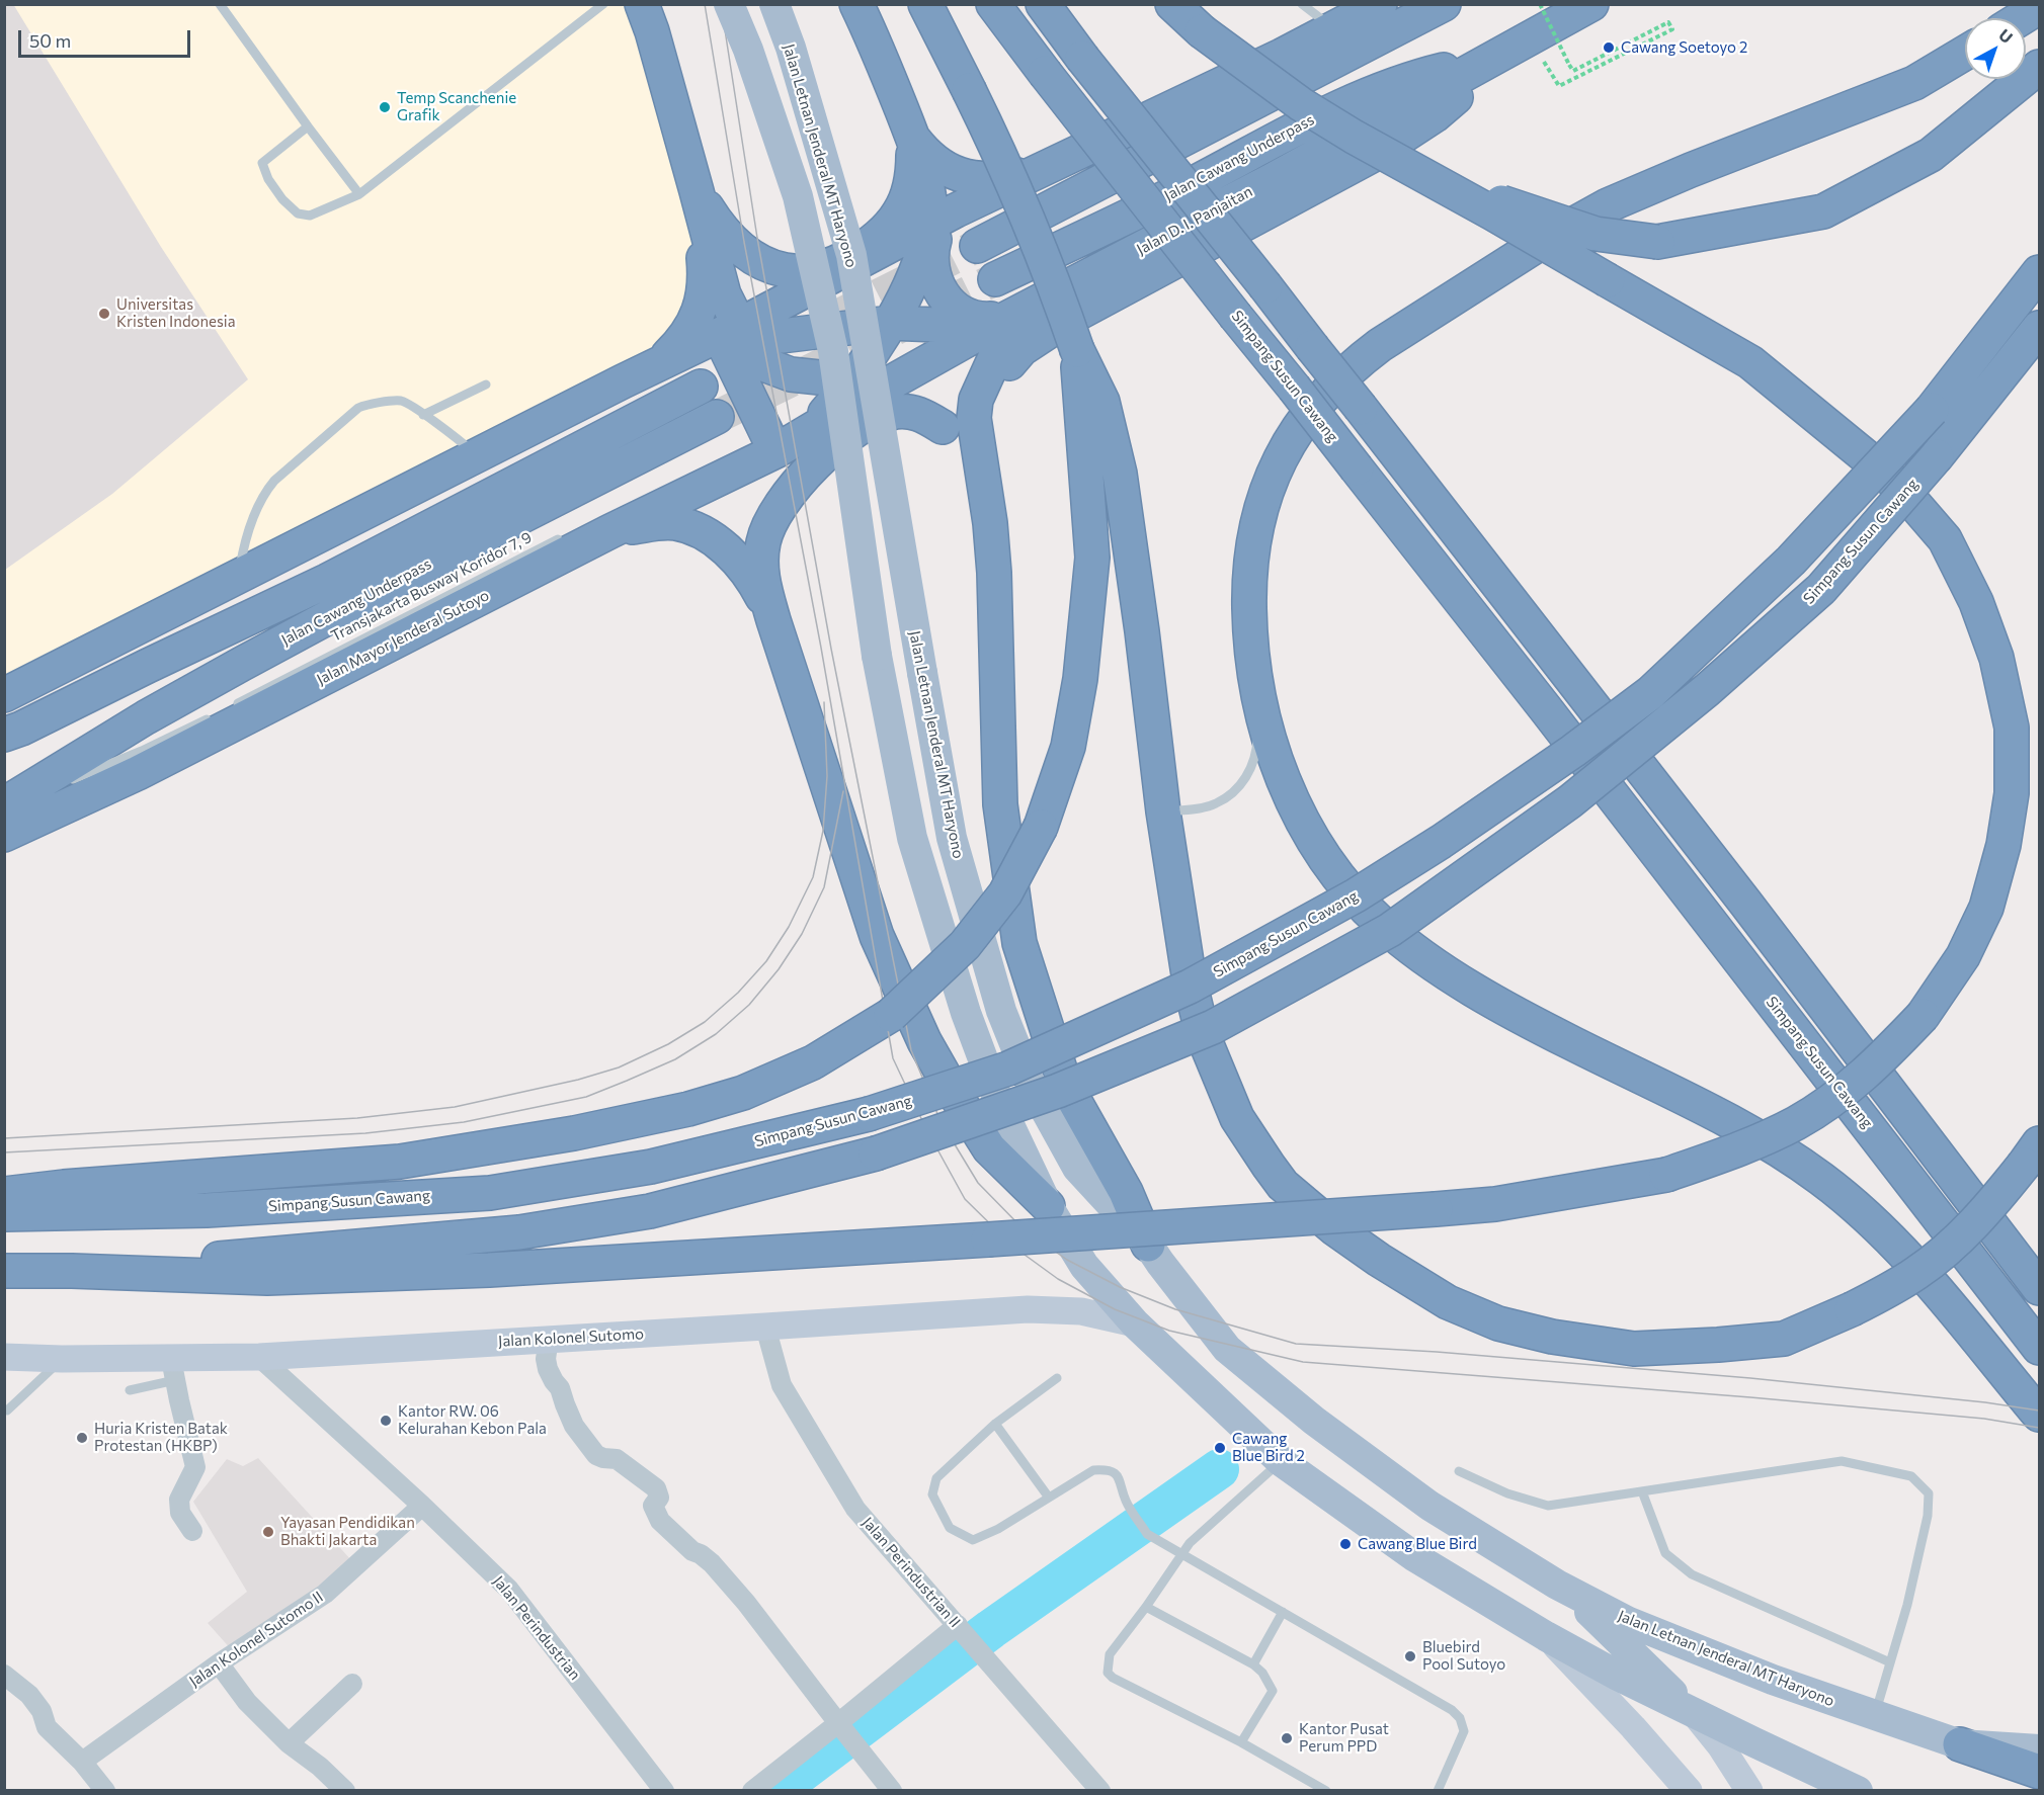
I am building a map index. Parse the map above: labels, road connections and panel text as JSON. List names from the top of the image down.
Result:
{
  "streets": {
    "highway": [
      "Jalan Cawang Underpass",
      "Jalan D. I. Panjaitan",
      "Simpang Susun Cawang",
      "Jalan Mayor Jenderal Sutoyo"
    ],
    "main road": ["Jalan Letnan Jenderal MT Haryono"],
    "street": [
      "Jalan Kolonel Sutomo",
      "Jalan Perindustrian II",
      "Jalan Perindustrian",
      "Jalan Kolonel Sutomo II"
    ],
    "lane": ["Transjakarta Busway Koridor 7, 9"]
  },
  "crossings": [
    ["Jalan Cawang Underpass", "Jalan D. I. Panjaitan"],
    ["Jalan D. I. Panjaitan", "Jalan Mayor Jenderal Sutoyo"],
    ["Jalan Kolonel Sutomo", "Jalan Perindustrian II"],
    ["Jalan Kolonel Sutomo", "Jalan Perindustrian"],
    ["Jalan Perindustrian", "Jalan Kolonel Sutomo II"]
  ],
  "places": [
    "Cawang Soetoyo 2",
    "Temp Scanchenie Grafik",
    "Universitas Kristen Indonesia",
    "Kantor RW. 06 Kelurahan Kebon Pala",
    "Huria Kristen Batak Protestan (HKBP)",
    "Cawang Blue Bird 2",
    "Yayasan Pendidikan Bhakti Jakarta",
    "Cawang Blue Bird",
    "Bluebird Pool Sutoyo",
    "Kantor Pusat Perum PPD"
  ],
  "scale_bar": "50 m",
  "north": "top right"
}
